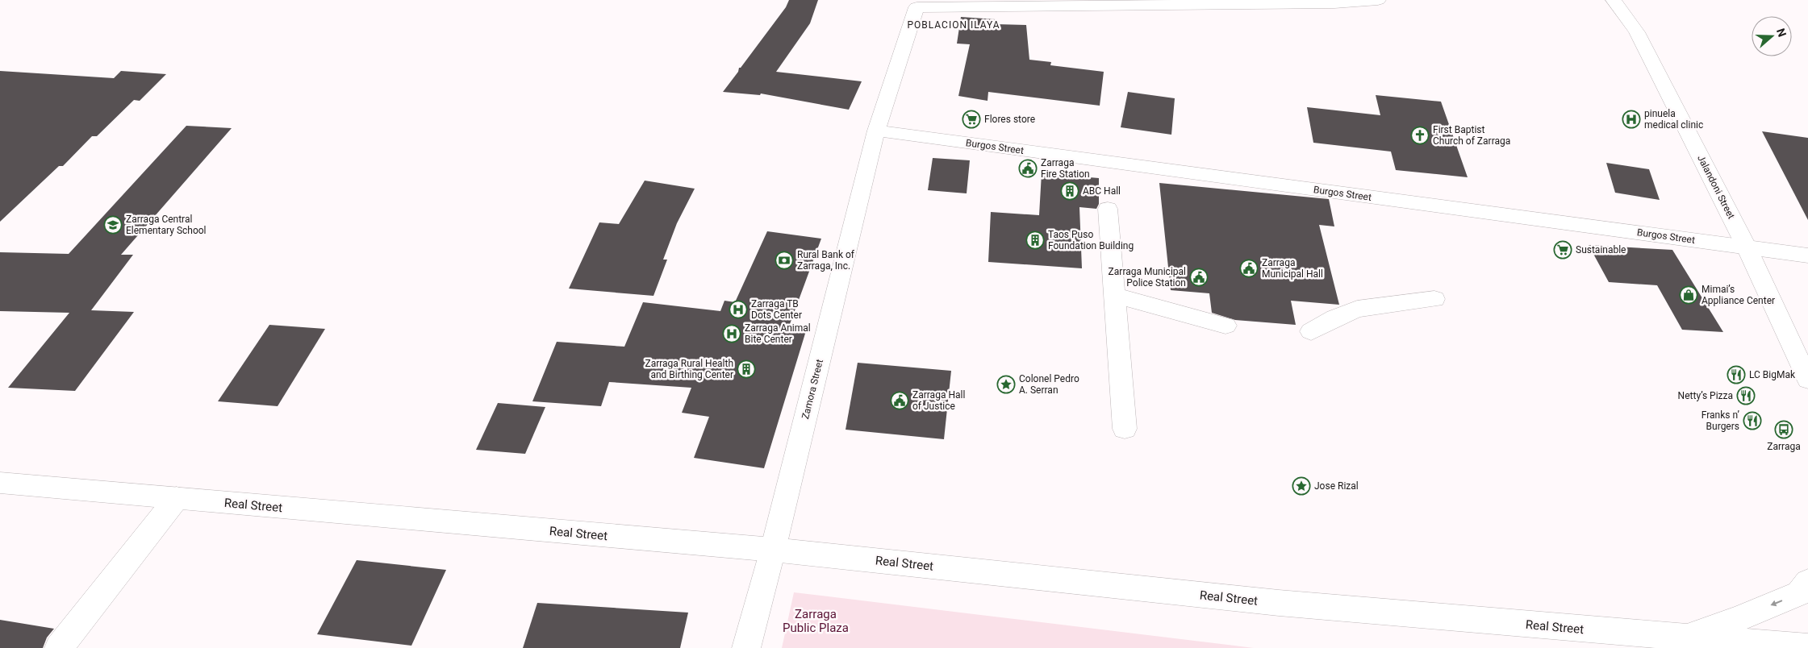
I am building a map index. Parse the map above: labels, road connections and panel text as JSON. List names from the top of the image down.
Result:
{
  "streets": {
    "street": [
      "Burgos Street",
      "Jalandoni Street",
      "Zamora Street",
      "Real Street"
    ]
  },
  "crossings": [
    ["Burgos Street", "Jalandoni Street"],
    ["Burgos Street", "Zamora Street"],
    ["Zamora Street", "Real Street"]
  ],
  "districts": ["POBLACION ILAYA"],
  "parks": ["Zarraga Public Plaza"],
  "places": {
    "supermarket": ["Flores store", "Sustainable"],
    "hospital": ["pinuela medical clinic", "Zarraga TB Dots Center", "Zarraga Animal Bite Center"],
    "church": ["First Baptist Church of Zarraga"],
    "public building": [
      "Zarraga Fire Station",
      "Zarraga Municipal Hall",
      "Zarraga Municipal Police Station",
      "Zarraga Hall of Justice"
    ],
    "building": ["ABC Hall", "Taos Puso Foundation Building", "Zarraga Rural Health and Birthing Center"],
    "school or university": ["Zarraga Central Elementary School"],
    "bank": ["Rural Bank of Zarraga, Inc."],
    "shop": ["Mimai’s Appliance Center"],
    "restaurant": ["LC BigMak", "Netty’s Pizza", "Franks n’ Burgers"],
    "place": ["Colonel Pedro A. Serran", "Jose Rizal"],
    "bus stop": ["Zarraga"]
  },
  "north": "right"
}
